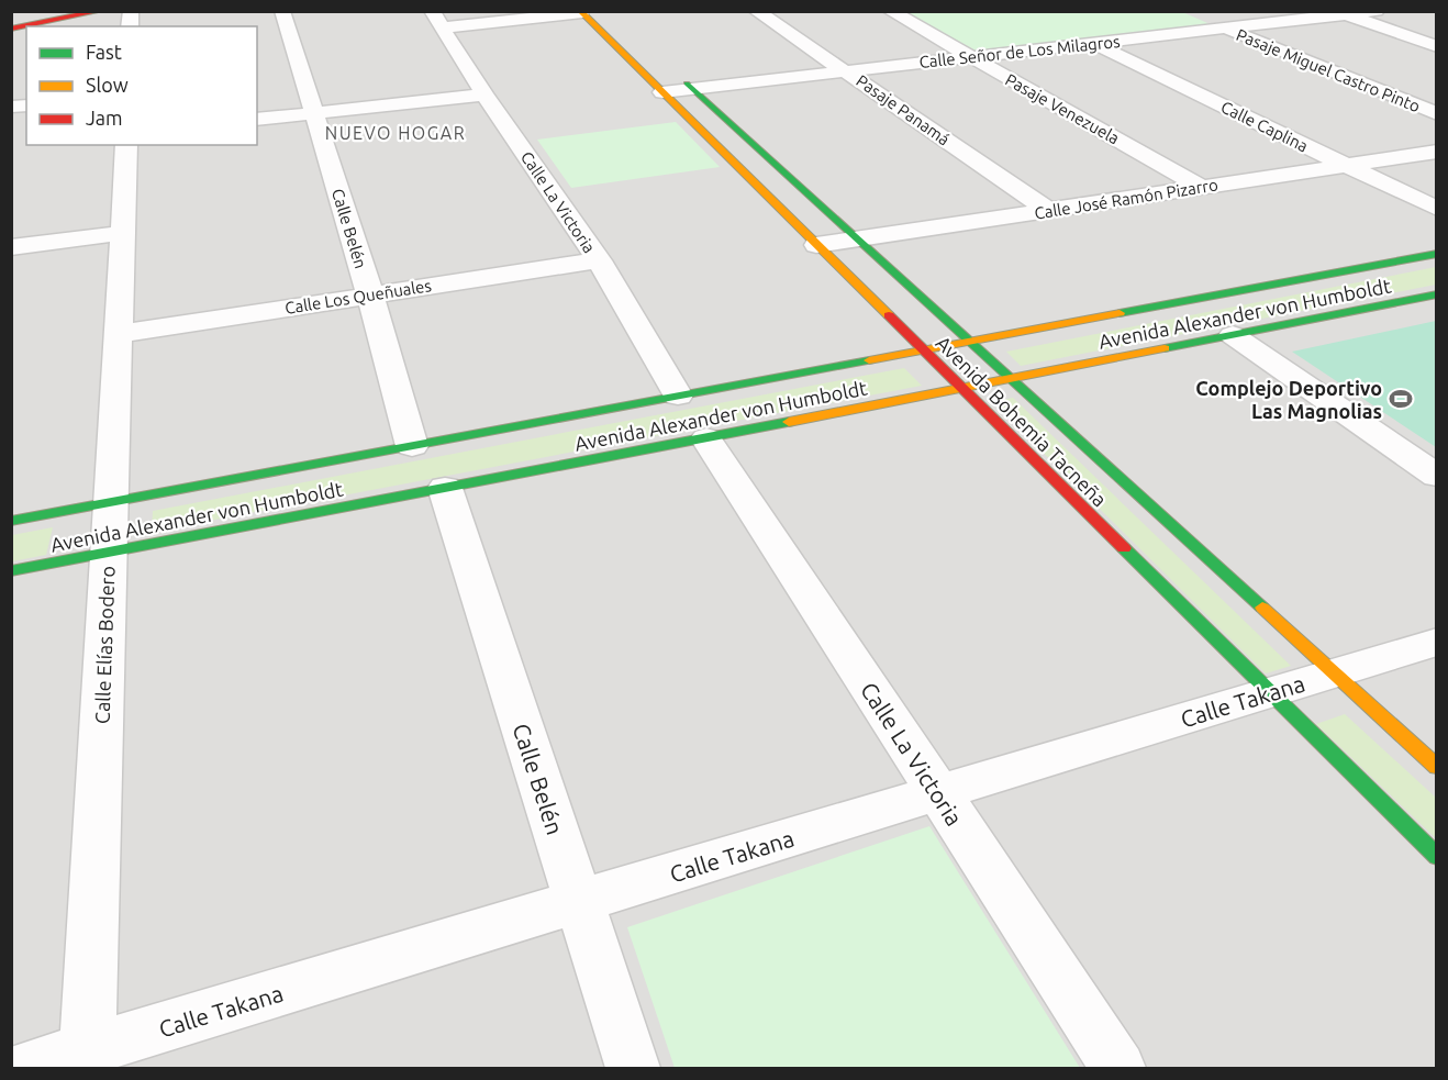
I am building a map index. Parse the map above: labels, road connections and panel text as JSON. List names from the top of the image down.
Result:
{
  "streets": {
    "street": [
      "Calle Señor de Los Milagros",
      "Pasaje Miguel Castro Pinto",
      "Pasaje Venezuela",
      "Pasaje Panamá",
      "Calle Caplina",
      "Calle José Ramón Pizarro",
      "Calle La Victoria",
      "Calle Belén",
      "Calle Los Queñuales",
      "Avenida Alexander von Humboldt",
      "Avenida Bohemia Tacneña",
      "Calle Elías Bodero",
      "Calle Takana"
    ]
  },
  "crossings": [
    ["Calle Señor de Los Milagros", "Pasaje Miguel Castro Pinto"],
    ["Calle Señor de Los Milagros", "Pasaje Venezuela"],
    ["Calle Señor de Los Milagros", "Pasaje Panamá"],
    ["Calle Señor de Los Milagros", "Calle Caplina"],
    ["Calle Señor de Los Milagros", "Avenida Bohemia Tacneña"],
    ["Pasaje Venezuela", "Calle José Ramón Pizarro"],
    ["Pasaje Panamá", "Calle José Ramón Pizarro"],
    ["Calle Caplina", "Calle José Ramón Pizarro"],
    ["Calle José Ramón Pizarro", "Avenida Bohemia Tacneña"],
    ["Calle La Victoria", "Calle Los Queñuales"],
    ["Calle La Victoria", "Avenida Alexander von Humboldt"],
    ["Calle La Victoria", "Calle Takana"],
    ["Calle Belén", "Calle Los Queñuales"],
    ["Calle Belén", "Avenida Alexander von Humboldt"],
    ["Calle Belén", "Calle Takana"],
    ["Calle Los Queñuales", "Calle Elías Bodero"],
    ["Avenida Alexander von Humboldt", "Avenida Bohemia Tacneña"],
    ["Avenida Alexander von Humboldt", "Calle Elías Bodero"],
    ["Avenida Bohemia Tacneña", "Calle Takana"],
    ["Calle Elías Bodero", "Calle Takana"]
  ],
  "districts": ["NUEVO HOGAR"],
  "places": {
    "sports": ["Complejo Deportivo Las Magnolias"]
  },
  "legend": ["Fast", "Slow", "Jam"]
}
